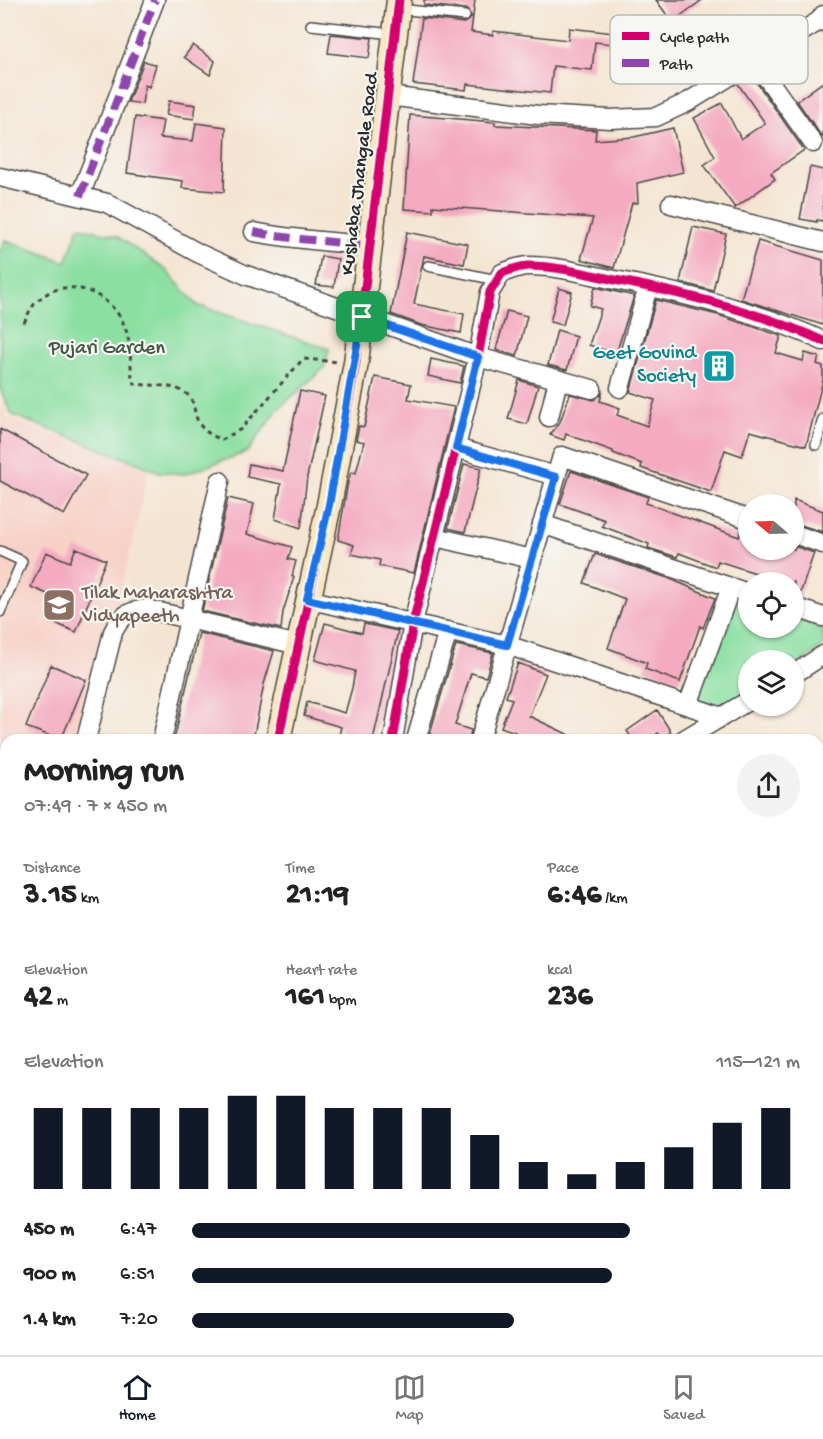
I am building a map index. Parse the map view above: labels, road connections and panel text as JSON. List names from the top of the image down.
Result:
{
  "streets": {
    "street": ["Kushaba Jhangale Road"]
  },
  "parks": ["Pujari Garden"],
  "places": {
    "building": ["Geet Govind Society"],
    "school or university": ["Tilak Maharashtra Vidyapeeth"]
  },
  "legend": ["Cycle path", "Path"],
  "north": "left",
  "page": {
    "heading": ["Morning run", "07:49 · 7 × 450 m"],
    "stats": [
      ["Distance", "3.15 km"],
      ["Time", "21:19"],
      ["Pace", "6:46 /km"],
      ["Elevation", "42 m"],
      ["Heart rate", "161 bpm"],
      ["kcal", "236"]
    ],
    "chart": ["Elevation", "115–121 m"],
    "list": [
      {
        "name": "450 m",
        "note": "6:47"
      },
      {
        "name": "900 m",
        "note": "6:51"
      },
      {
        "name": "1.4 km",
        "note": "7:20"
      }
    ],
    "tabs": ["Home", "Map", "Saved"]
  }
}
